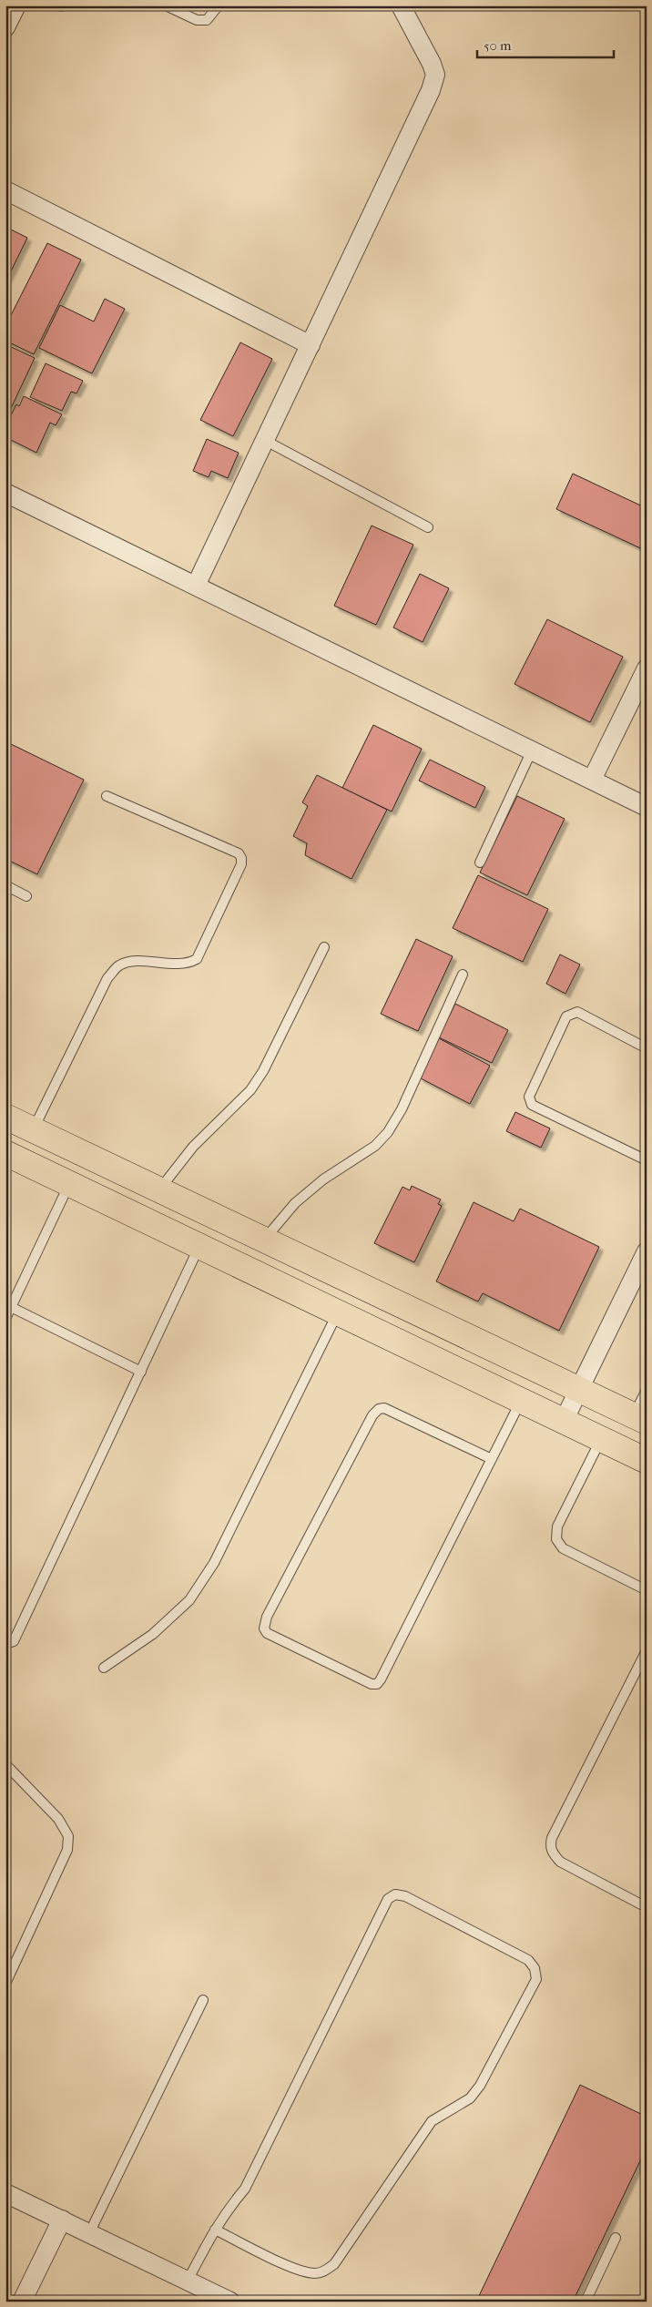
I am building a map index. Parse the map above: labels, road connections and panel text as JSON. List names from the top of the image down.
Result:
{
  "scale_bar": "50 m"
}
